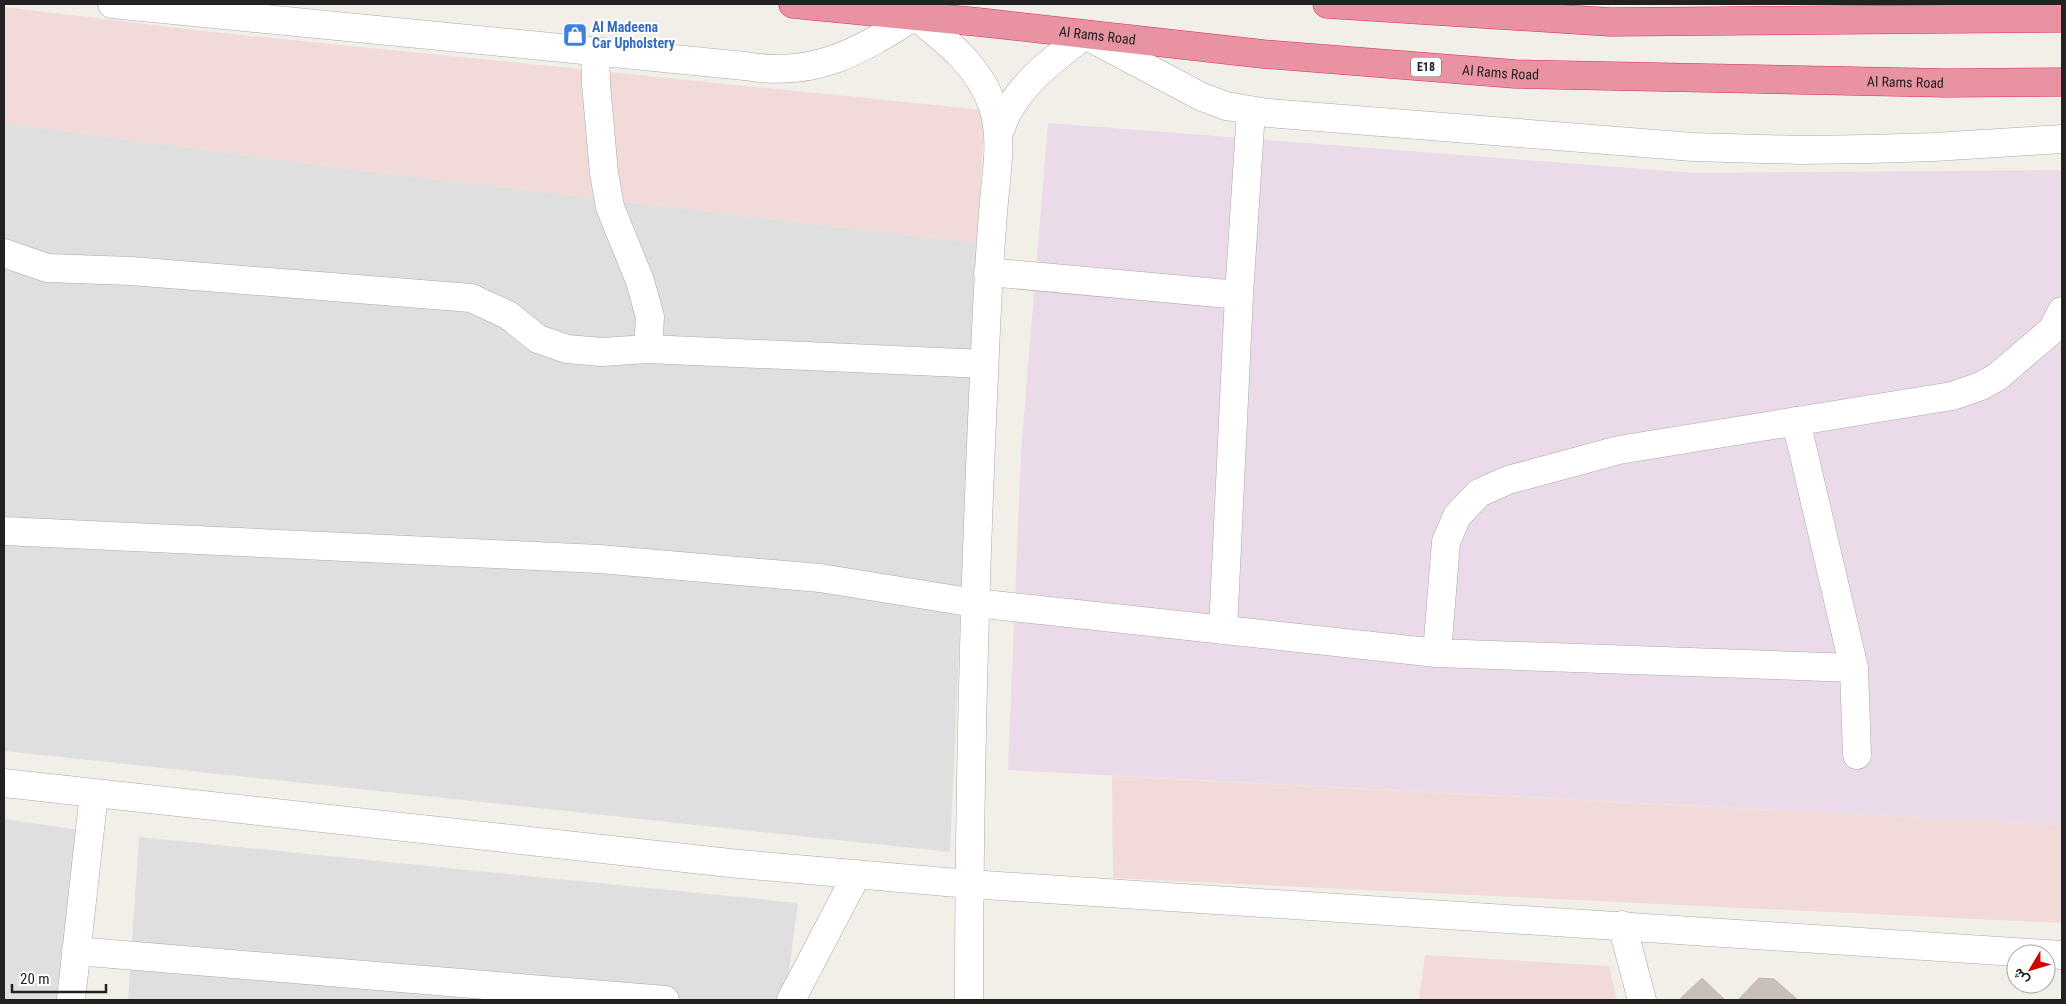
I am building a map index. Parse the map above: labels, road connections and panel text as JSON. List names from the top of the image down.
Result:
{
  "streets": {
    "highway": ["Al Rams Road", "E18"]
  },
  "places": {
    "shop": ["Al Madeena Car Upholstery"]
  },
  "scale_bar": "20 m",
  "north": "bottom left"
}
